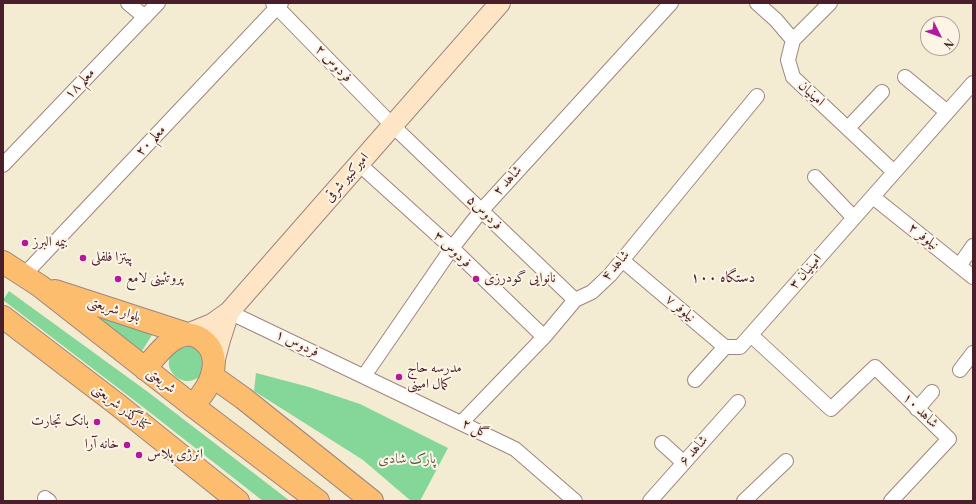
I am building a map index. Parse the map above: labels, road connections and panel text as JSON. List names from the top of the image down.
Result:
{
  "streets": {
    "main road": [
      "امیرکبیر شرقی",
      "بلوار شریعتی",
      "شریعتی",
      "کنارگذر شریعتی"
    ],
    "street": [
      "فردوس ۲",
      "معلم ۱۸",
      "امینیان",
      "معلم ۲۰",
      "شاهد ۲",
      "فردوس۵",
      "نیلوفر ۲",
      "فردوس ۳",
      "شاهد ۴",
      "امینیان ۳",
      "نیلوفر ۷",
      "فردوس ۱",
      "شاهد ۱۰",
      "گل ۲",
      "شاهد ۶"
    ]
  },
  "crossings": [
    ["فردوس ۲", "معلم ۲۰"],
    ["فردوس ۲", "امیرکبیر شرقی"],
    ["فردوس ۲", "فردوس۵"],
    ["امینیان", "امینیان ۳"],
    ["معلم ۲۰", "بلوار شریعتی"],
    ["معلم ۲۰", "شریعتی"],
    ["امیرکبیر شرقی", "فردوس۵"],
    ["امیرکبیر شرقی", "فردوس ۳"],
    ["امیرکبیر شرقی", "بلوار شریعتی"],
    ["امیرکبیر شرقی", "فردوس ۱"],
    ["شاهد ۲", "فردوس۵"],
    ["شاهد ۲", "فردوس ۳"],
    ["شاهد ۲", "فردوس ۱"],
    ["شاهد ۲", "گل ۲"],
    ["فردوس۵", "شاهد ۴"],
    ["نیلوفر ۲", "امینیان ۳"],
    ["فردوس ۳", "شاهد ۴"],
    ["شاهد ۴", "نیلوفر ۷"],
    ["شاهد ۴", "گل ۲"],
    ["امینیان ۳", "نیلوفر ۷"],
    ["امینیان ۳", "شاهد ۱۰"],
    ["بلوار شریعتی", "شریعتی"],
    ["فردوس ۱", "گل ۲"]
  ],
  "districts": ["۱۰۰ دستگاه"],
  "parks": ["پارک شادی"],
  "places": [
    "بیمه البرز",
    "پیتزا فلفلی",
    "پروتئینی لامع",
    "نانوایی گودرزی",
    "مدرسه حاج کمال امینی",
    "بانک تجارت",
    "خانه آرا",
    "انرژی پلاس"
  ],
  "north": "bottom right"
}
